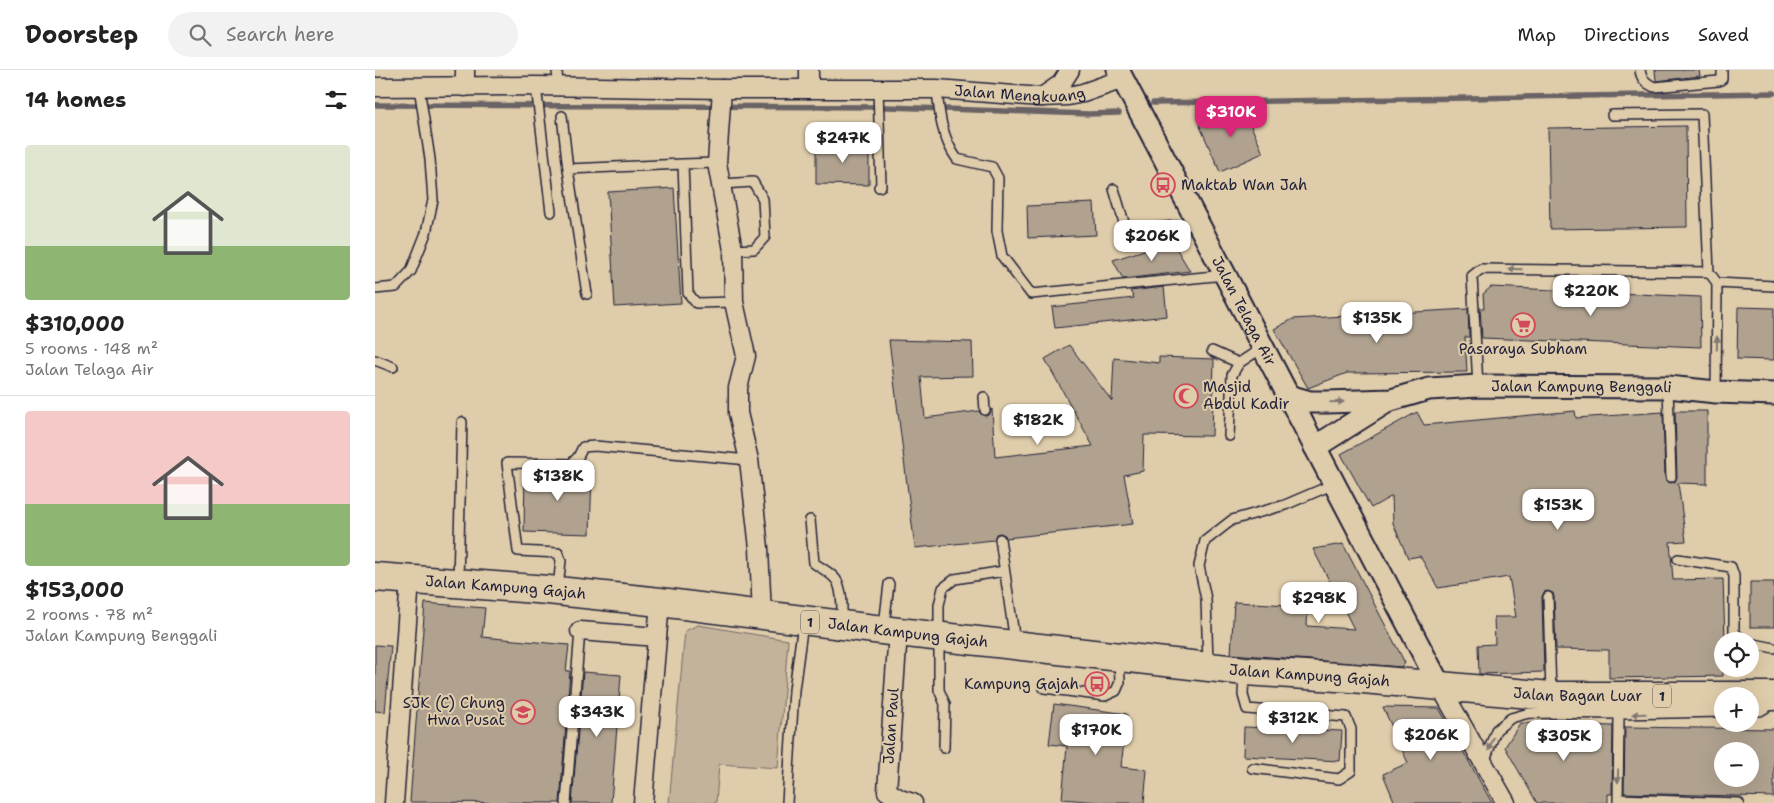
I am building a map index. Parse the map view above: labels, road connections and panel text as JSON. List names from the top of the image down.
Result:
{
  "streets": {
    "main road": ["Jalan Kampung Gajah", "1", "Jalan Bagan Luar"],
    "street": [
      "Jalan Mengkuang",
      "Jalan Telaga Air",
      "Jalan Kampung Benggali",
      "Jalan Paul"
    ]
  },
  "crossings": [
    ["Jalan Mengkuang", "Jalan Telaga Air"],
    ["Jalan Telaga Air", "Jalan Kampung Gajah"],
    ["Jalan Telaga Air", "Jalan Bagan Luar"],
    ["Jalan Kampung Gajah", "Jalan Bagan Luar"],
    ["Jalan Kampung Gajah", "Jalan Paul"]
  ],
  "places": {
    "bus stop": ["Maktab Wan Jah", "Kampung Gajah"],
    "supermarket": ["Pasaraya Subham"],
    "mosque": ["Masjid Abdul Kadir"],
    "school or university": ["SJK (C) Chung Hwa Pusat"]
  },
  "page": {
    "header": "Doorstep",
    "search": "Search here",
    "nav": ["Map", "Directions", "Saved"],
    "heading": "14 homes",
    "price": [
      "$310K",
      "$247K",
      "$206K",
      "$220K",
      "$135K",
      "$182K",
      "$138K",
      "$153K",
      "$298K",
      "$343K",
      "$312K",
      "$170K",
      "$206K",
      "$305K"
    ],
    "list": [
      {
        "name": "$310,000",
        "note": "5 rooms · 148 m² · Jalan Telaga Air"
      },
      {
        "name": "$153,000",
        "note": "2 rooms · 78 m² · Jalan Kampung Benggali"
      }
    ],
    "map_buttons": ["+", "−"]
  }
}
